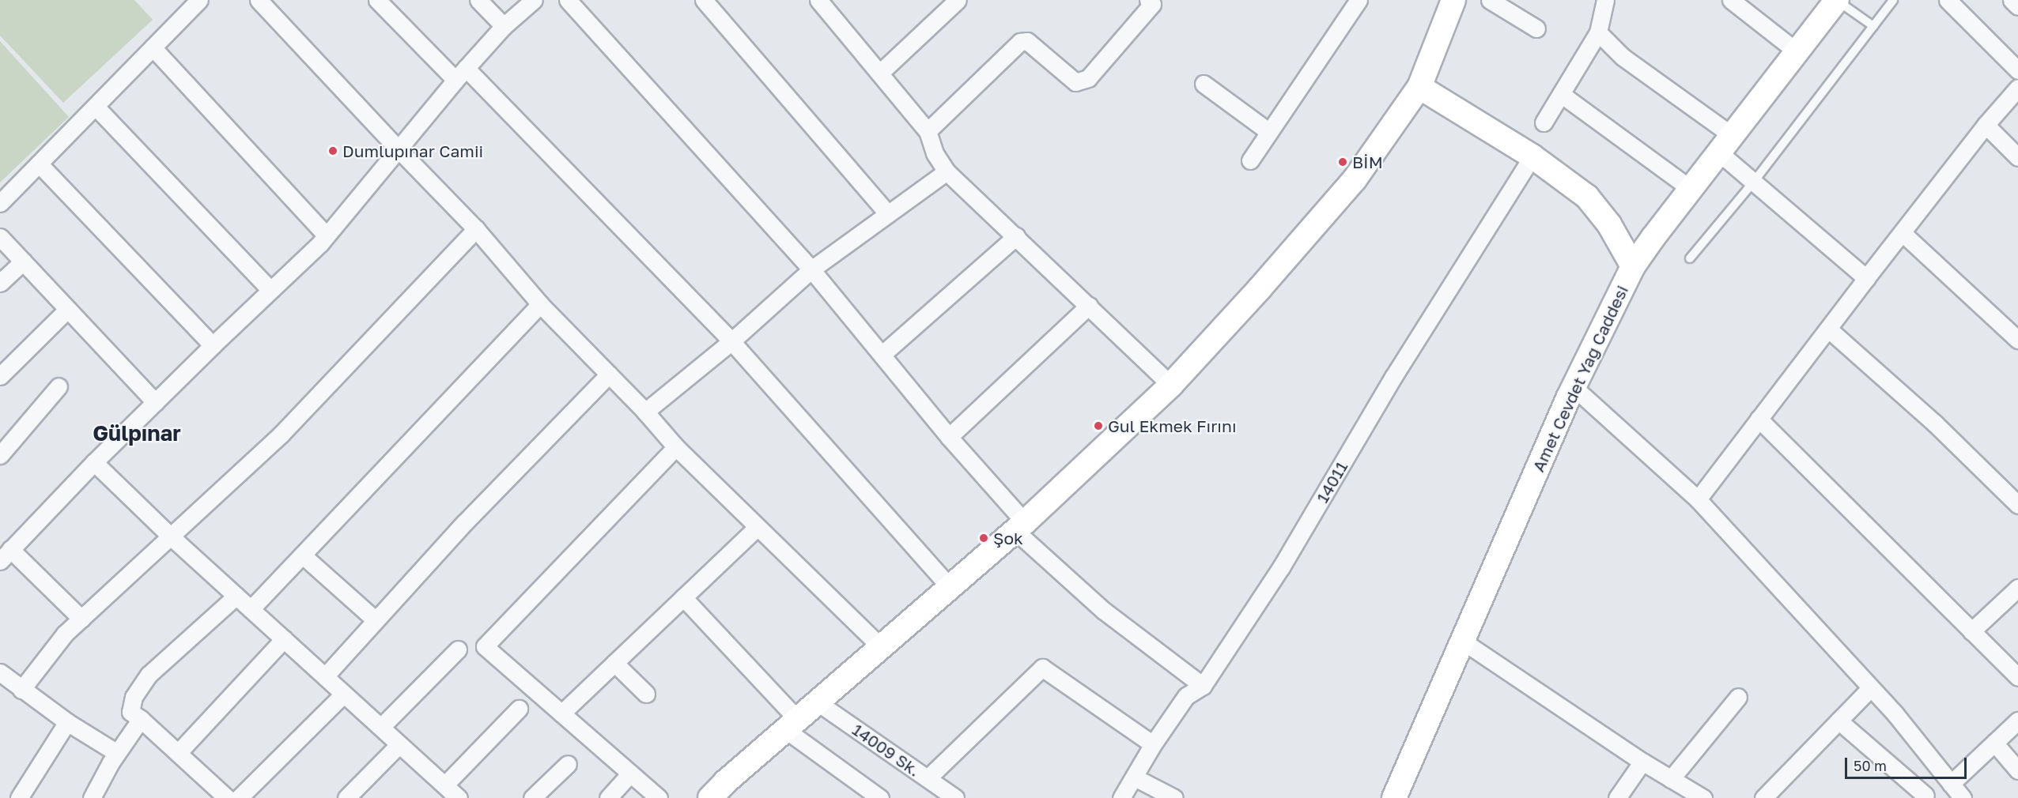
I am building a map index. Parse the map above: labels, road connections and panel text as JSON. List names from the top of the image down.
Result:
{
  "streets": {
    "main road": ["Amet Cevdet Yağ Caddesi"],
    "street": ["14011", "14009 Sk."]
  },
  "districts": ["Gülpınar"],
  "places": [
    "Dumlupınar Camii",
    "BİM",
    "Gul Ekmek Fırını",
    "Şok"
  ],
  "scale_bar": "50 m"
}
